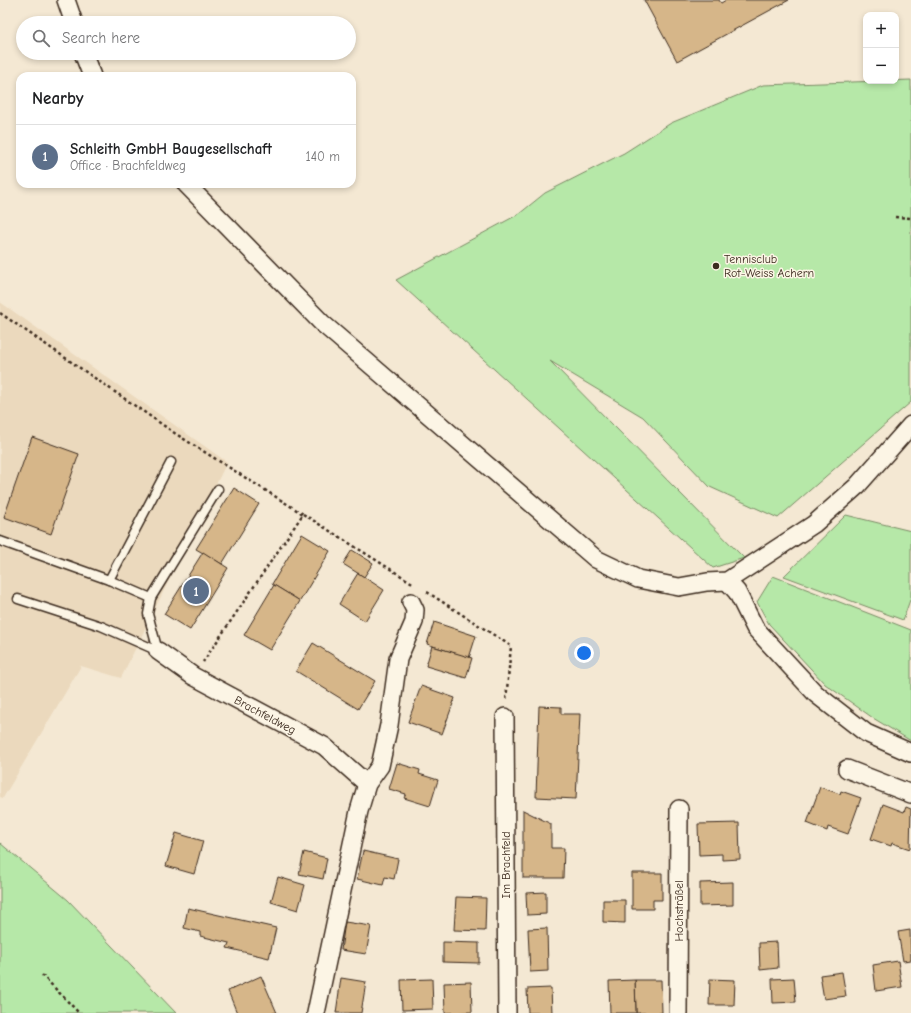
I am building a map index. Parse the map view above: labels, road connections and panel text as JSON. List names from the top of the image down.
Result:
{
  "streets": {
    "street": ["Brachfeldweg", "Im Brachfeld", "Hochsträßel"]
  },
  "places": ["Tennisclub Rot-Weiss Achern"],
  "page": {
    "map_buttons": ["+", "−"],
    "search": "Search here",
    "heading": "Nearby",
    "list": [
      {
        "mark": "1",
        "name": "Schleith GmbH Baugesellschaft",
        "note": "Office · Brachfeldweg",
        "value": "140 m"
      }
    ],
    "pins": "1"
  }
}
